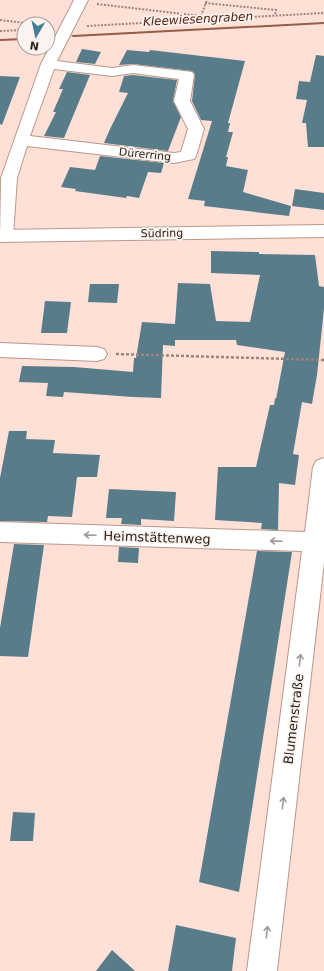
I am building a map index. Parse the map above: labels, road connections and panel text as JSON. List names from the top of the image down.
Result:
{
  "streets": {
    "street": [
      "Dürerring",
      "Südring",
      "Heimstättenweg",
      "Blumenstraße"
    ]
  },
  "crossings": [
    ["Heimstättenweg", "Blumenstraße"]
  ],
  "one_way": ["Heimstättenweg", "Blumenstraße"],
  "water": ["Kleewiesengraben"],
  "north": "bottom"
}
